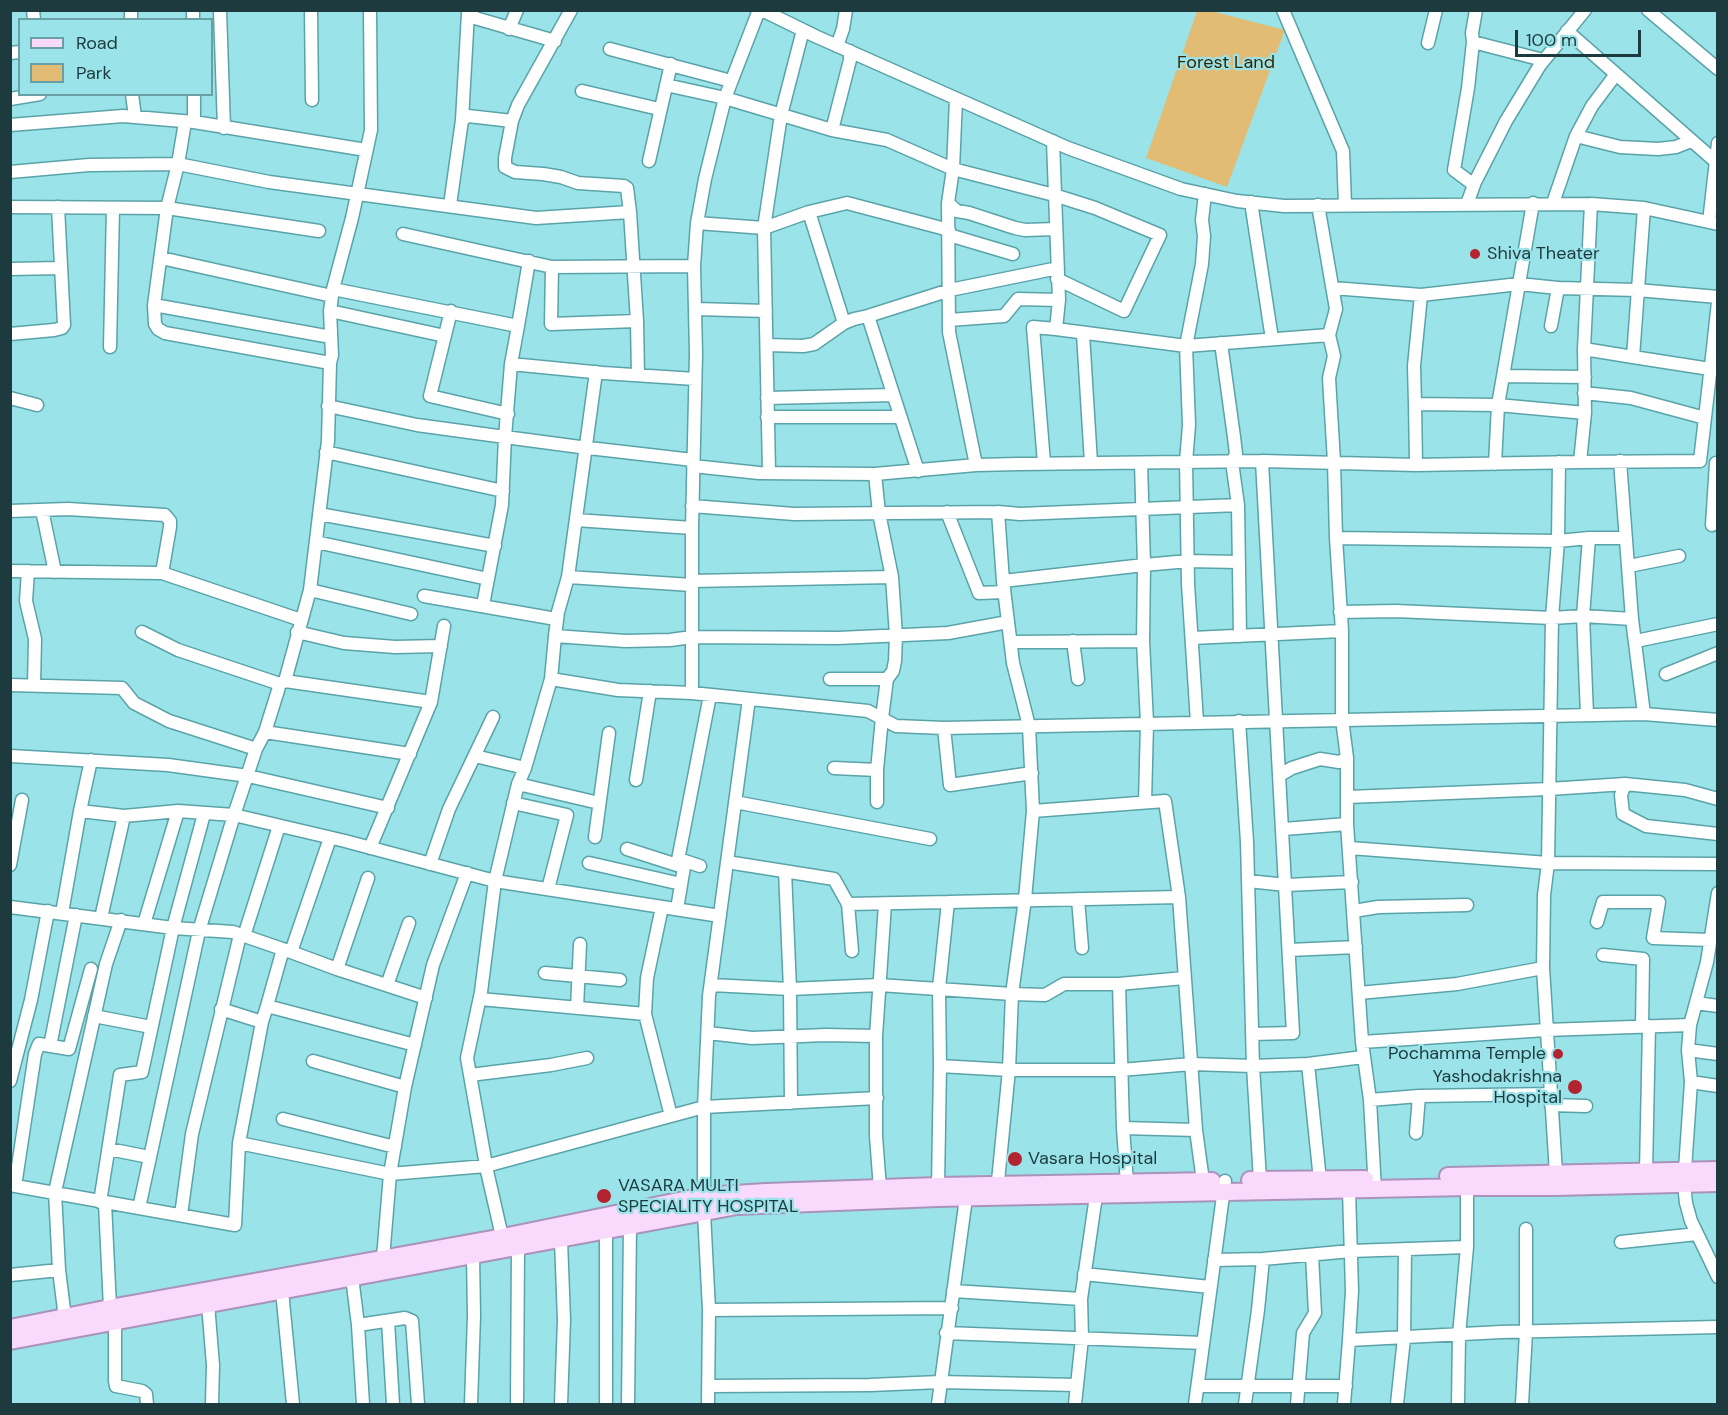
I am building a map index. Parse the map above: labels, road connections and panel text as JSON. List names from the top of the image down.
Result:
{
  "parks": ["Forest Land"],
  "places": [
    "Shiva Theater",
    "Pochamma Temple",
    "Yashodakrishna Hospital",
    "Vasara Hospital",
    "VASARA MULTI SPECIALITY HOSPITAL"
  ],
  "legend": ["Road", "Park"],
  "scale_bar": "100 m"
}
